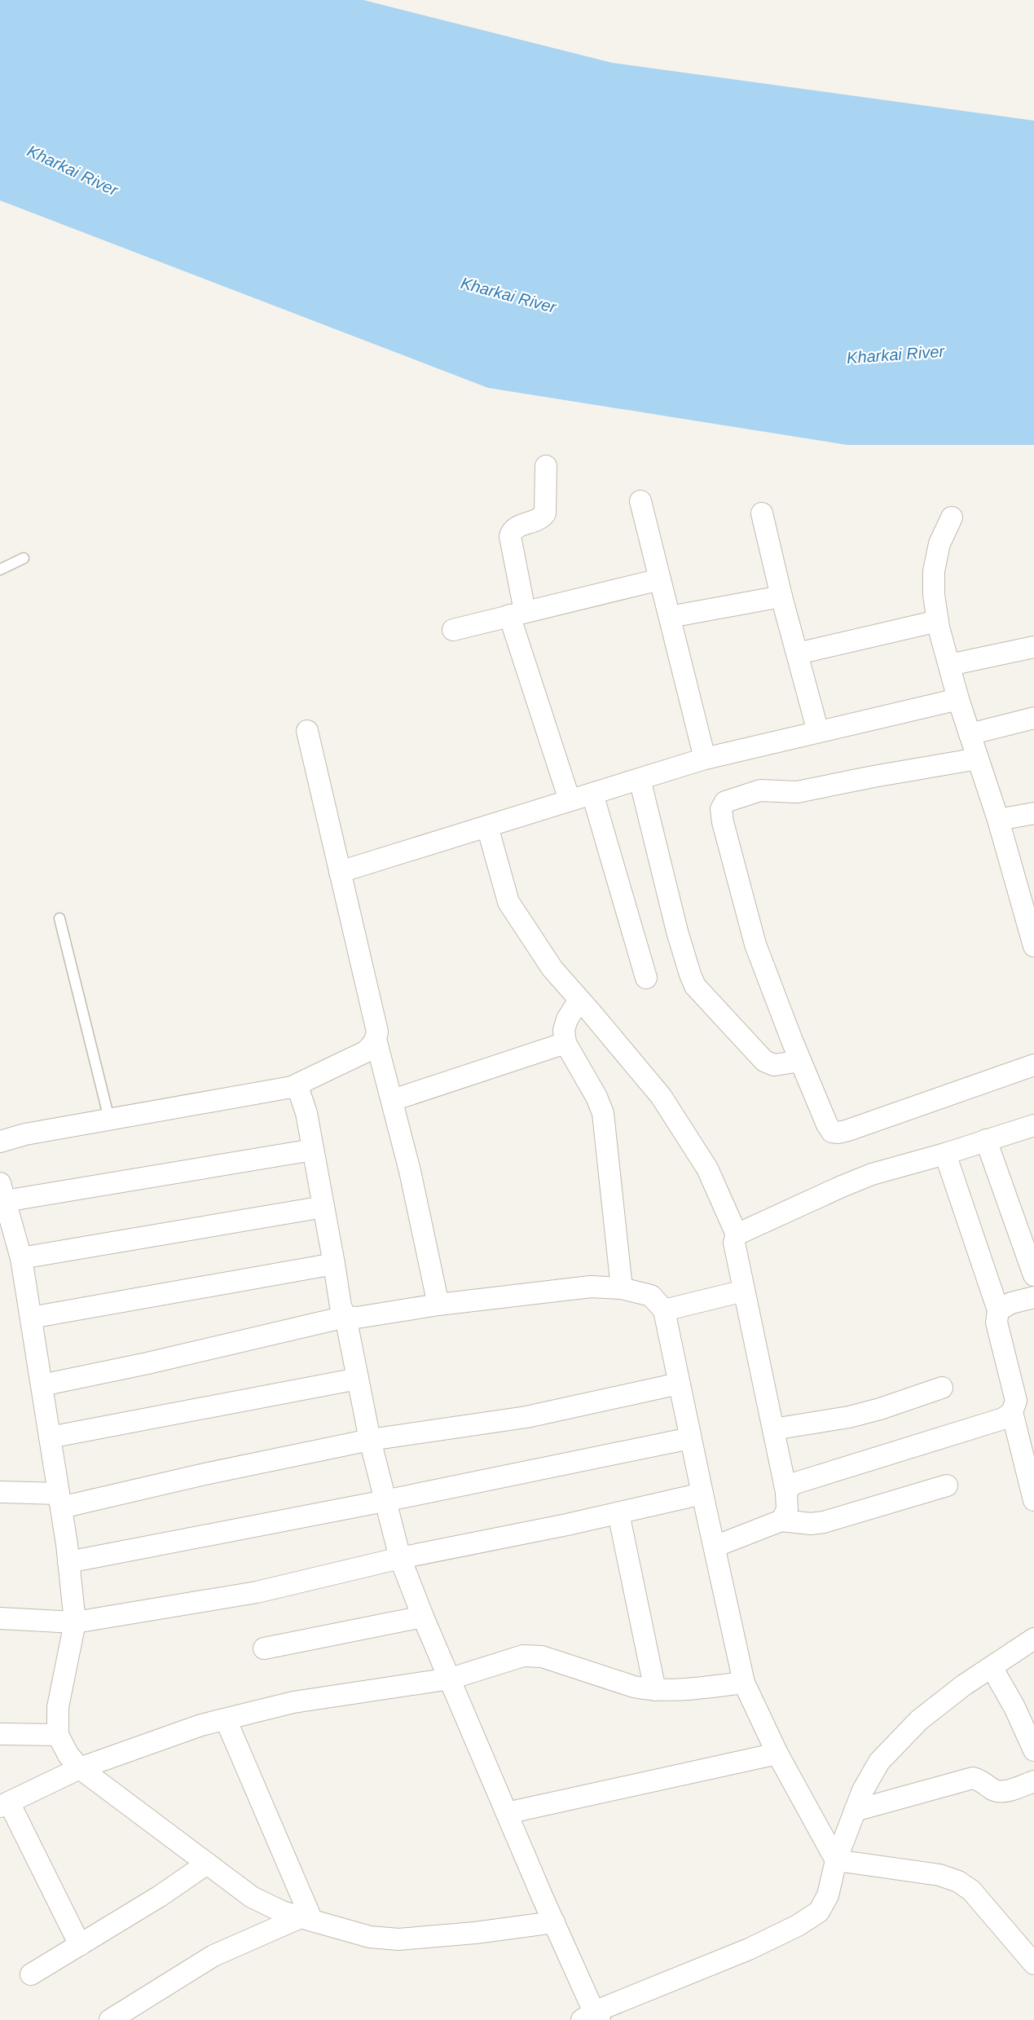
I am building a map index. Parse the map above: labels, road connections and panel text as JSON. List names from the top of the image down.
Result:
{
  "water": ["Kharkai River"]
}
